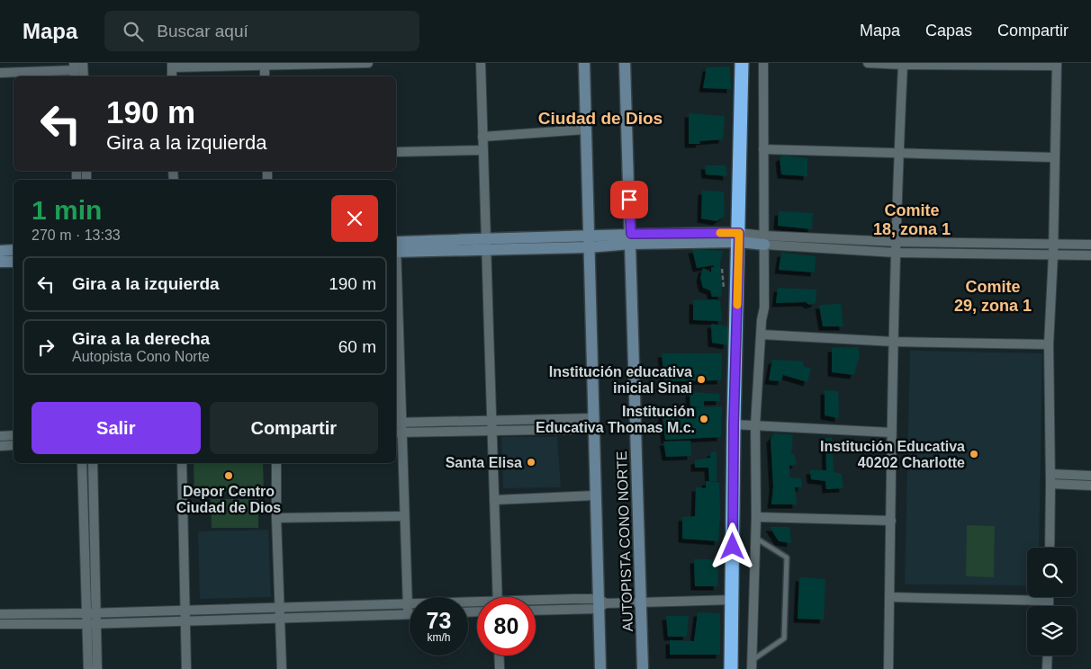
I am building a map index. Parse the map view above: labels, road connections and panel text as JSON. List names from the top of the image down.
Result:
{
  "streets": {
    "main road": ["AUTOPISTA CONO NORTE"]
  },
  "districts": ["Ciudad de Dios", "Comite 18, zona 1", "Comite 29, zona 1"],
  "places": [
    "Institución educativa inicial Sinai",
    "Institución Educativa Thomas M.c.",
    "Institución Educativa 40202 Charlotte",
    "Santa Elisa",
    "Depor Centro Ciudad de Dios"
  ],
  "page": {
    "header": "Mapa",
    "search": "Buscar aquí",
    "nav": ["Mapa", "Capas", "Compartir"],
    "turn": ["190 m", "Gira a la izquierda"],
    "heading": ["1 min", "270 m · 13:33"],
    "list": [
      {
        "name": "Gira a la izquierda",
        "value": "190 m"
      },
      {
        "name": "Gira a la derecha",
        "note": "Autopista Cono Norte",
        "value": "60 m"
      }
    ],
    "buttons": ["Salir", "Compartir"],
    "speed": "73 km/h",
    "limit": "80"
  }
}
